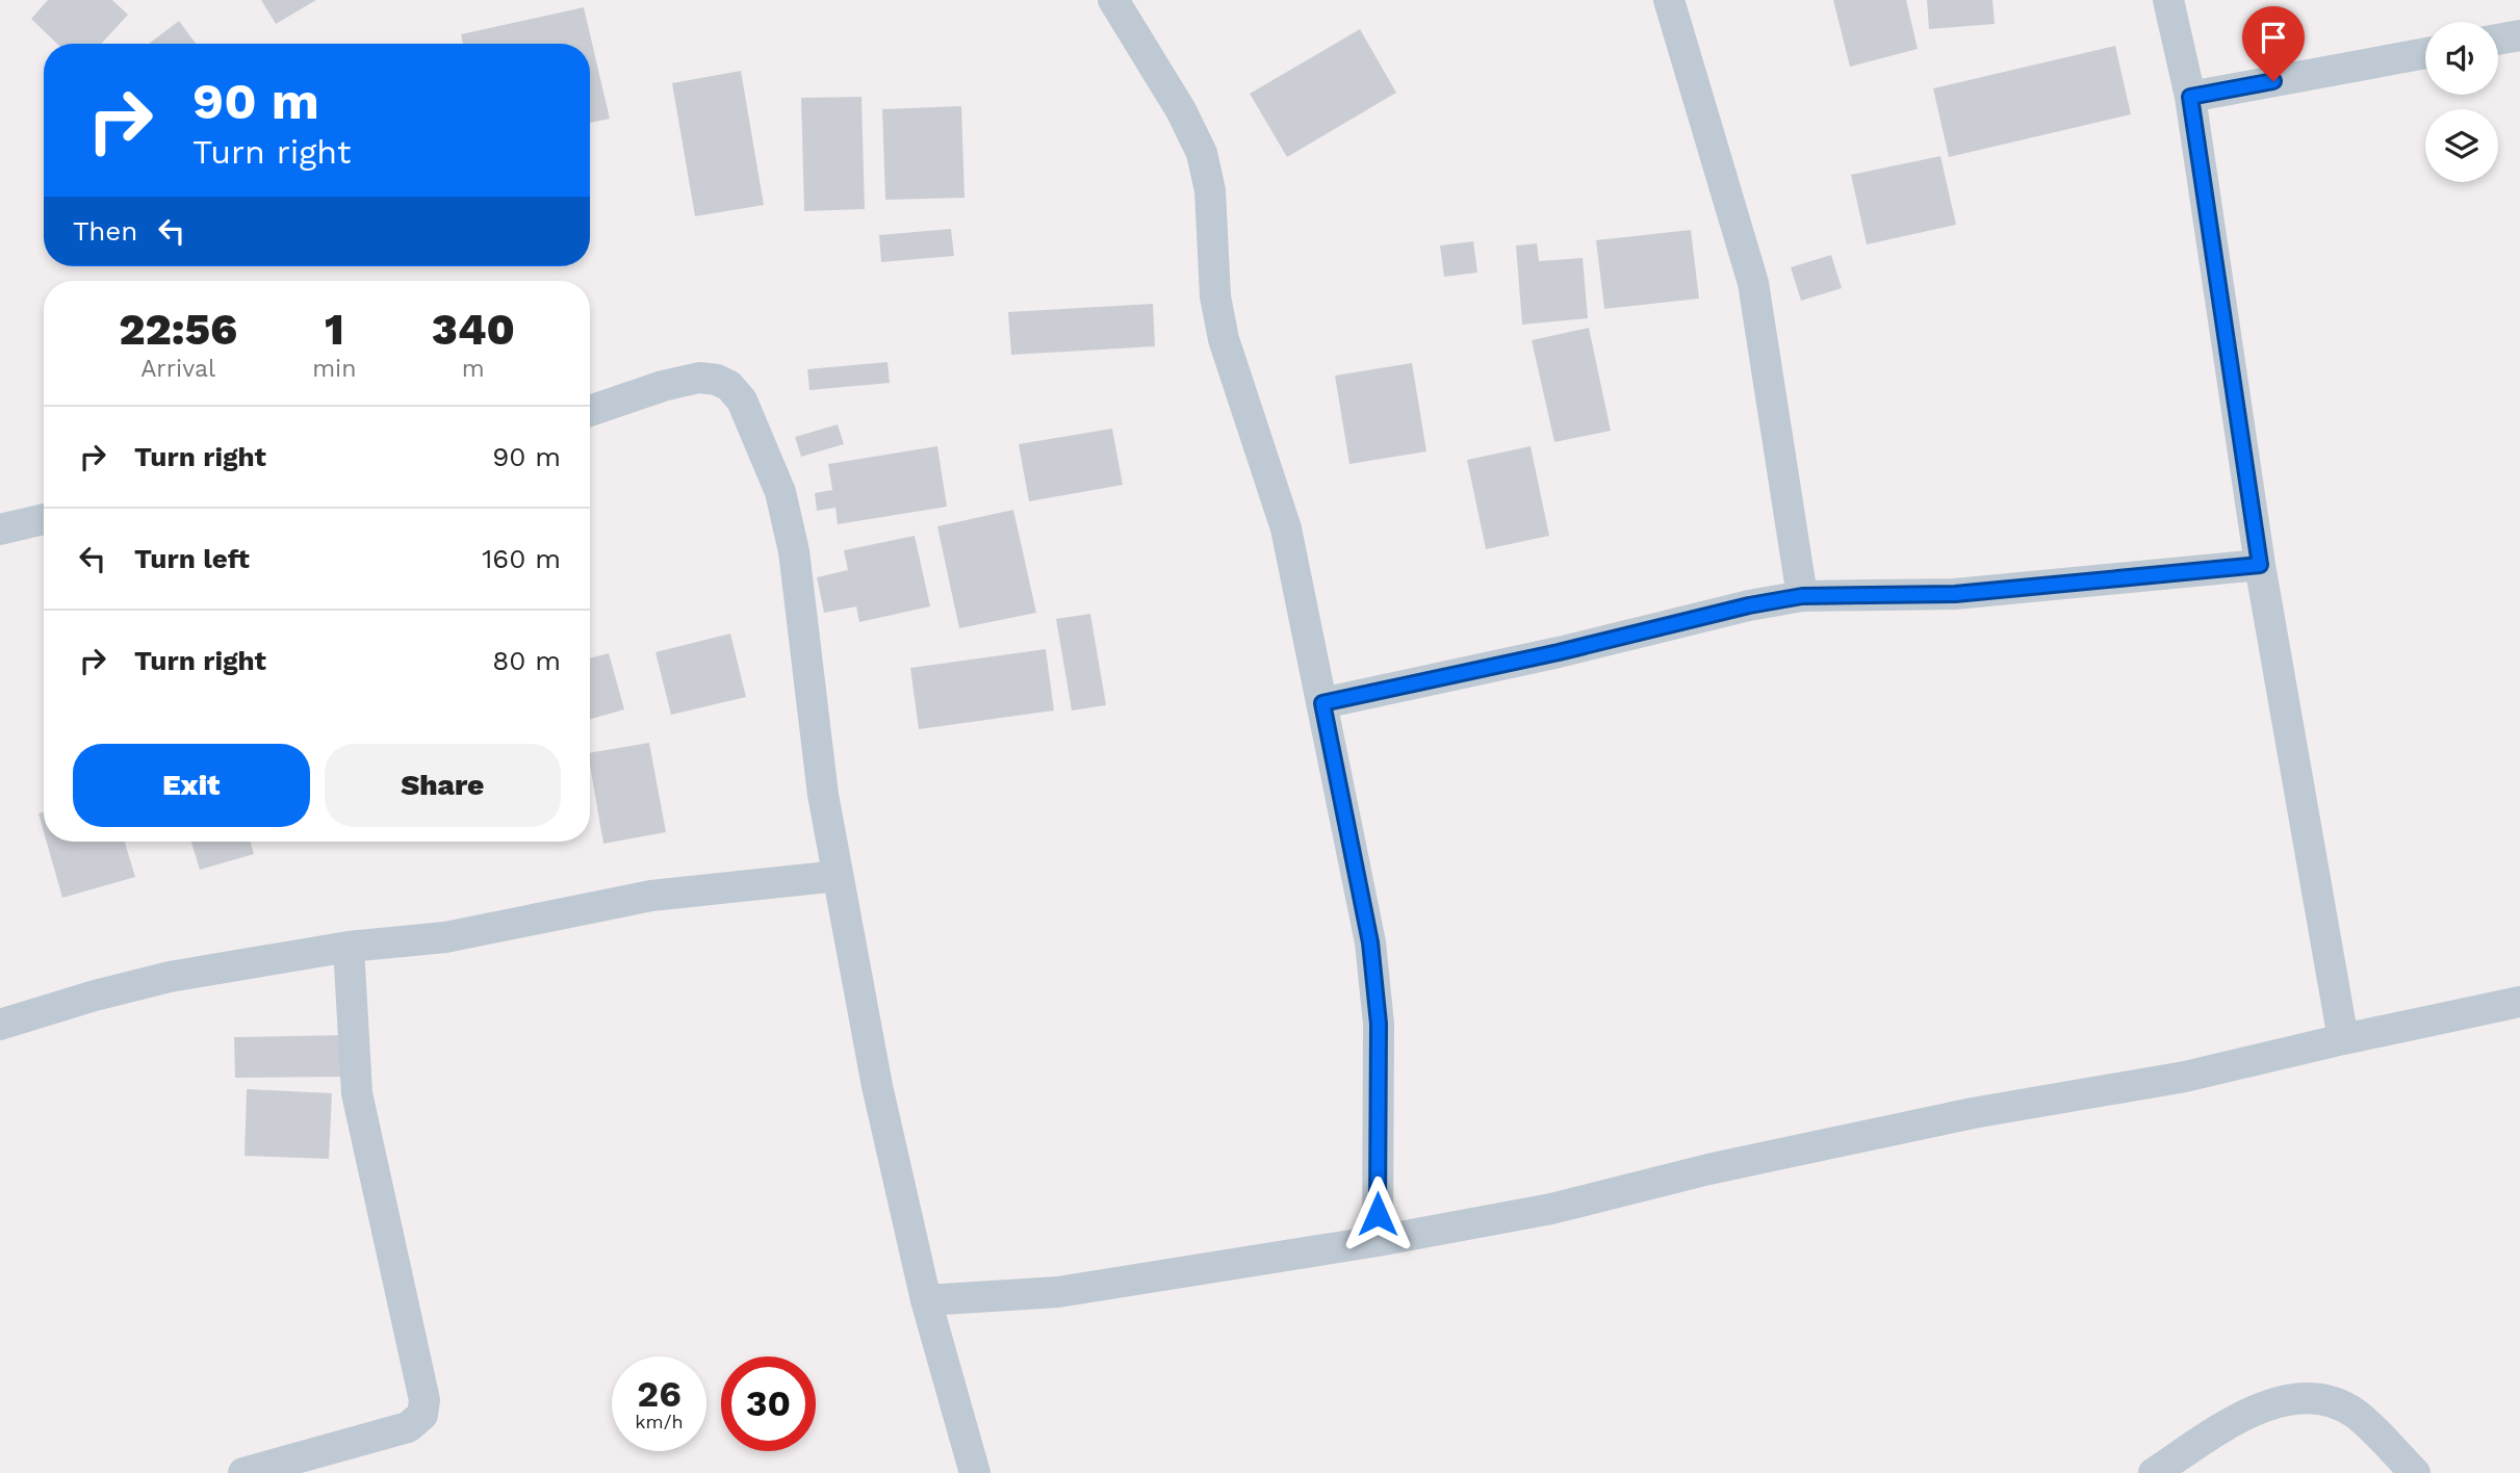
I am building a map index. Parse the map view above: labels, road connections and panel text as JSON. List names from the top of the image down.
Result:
{
  "page": {
    "turn": ["90 m", "Turn right"],
    "then": "Then",
    "eta": [
      "22:56",
      "Arrival",
      "1",
      "min",
      "340",
      "m"
    ],
    "list": [
      {
        "name": "Turn right",
        "value": "90 m"
      },
      {
        "name": "Turn left",
        "value": "160 m"
      },
      {
        "name": "Turn right",
        "value": "80 m"
      }
    ],
    "buttons": ["Exit", "Share"],
    "speed": "26 km/h",
    "limit": "30"
  }
}
